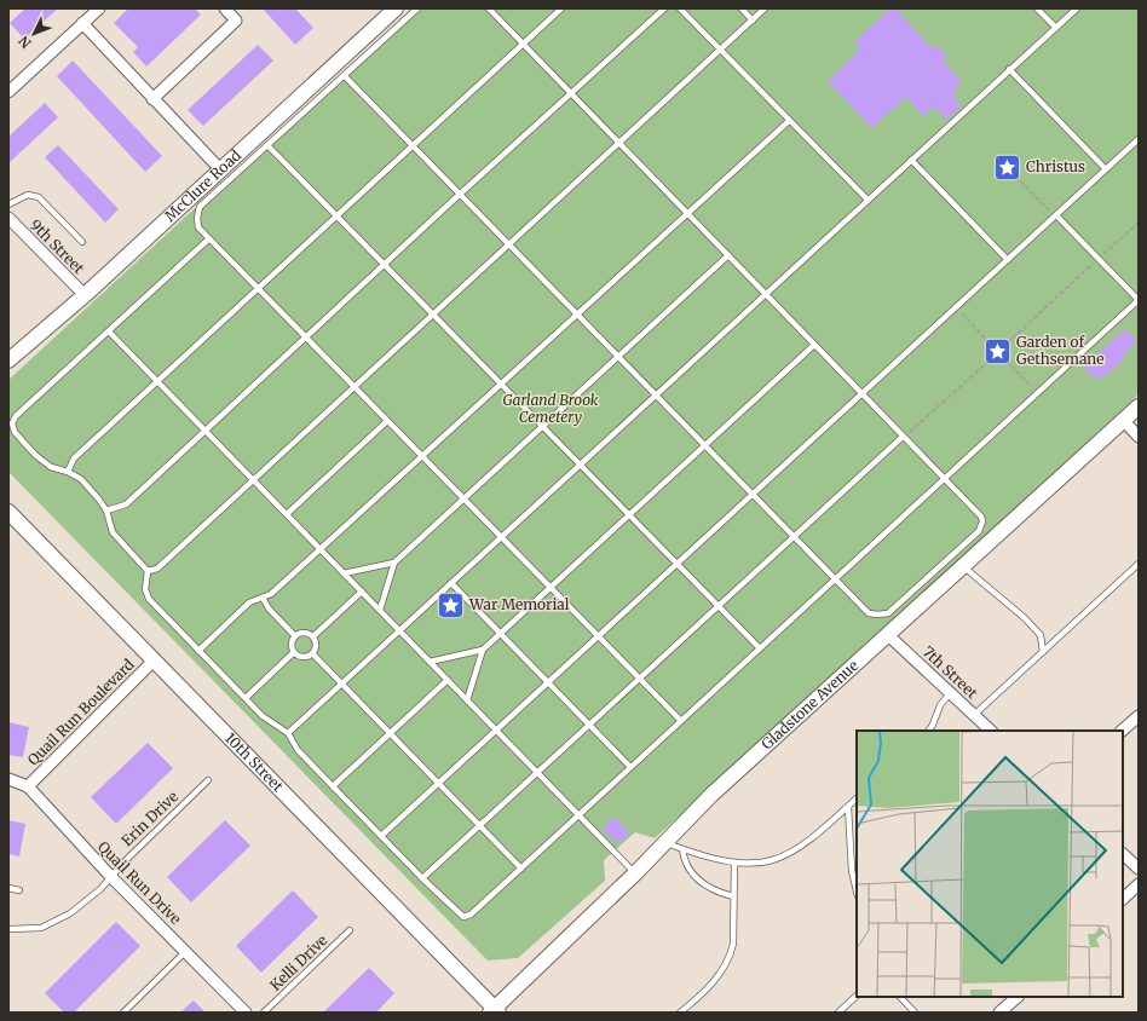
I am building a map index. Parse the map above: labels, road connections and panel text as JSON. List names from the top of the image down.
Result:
{
  "streets": {
    "street": [
      "McClure Road",
      "9th Street",
      "7th Street",
      "Gladstone Avenue",
      "Quail Run Boulevard",
      "10th Street",
      "Quail Run Drive"
    ],
    "lane": ["Erin Drive", "Kelli Drive"]
  },
  "crossings": [
    ["McClure Road", "9th Street"],
    ["7th Street", "Gladstone Avenue"],
    ["Gladstone Avenue", "10th Street"],
    ["Quail Run Boulevard", "10th Street"],
    ["Quail Run Boulevard", "Quail Run Drive"],
    ["Erin Drive", "Quail Run Drive"]
  ],
  "parks": ["Garland Brook Cemetery"],
  "places": {
    "place": ["Christus", "Garden of Gethsemane", "War Memorial"]
  },
  "north": "bottom left"
}
